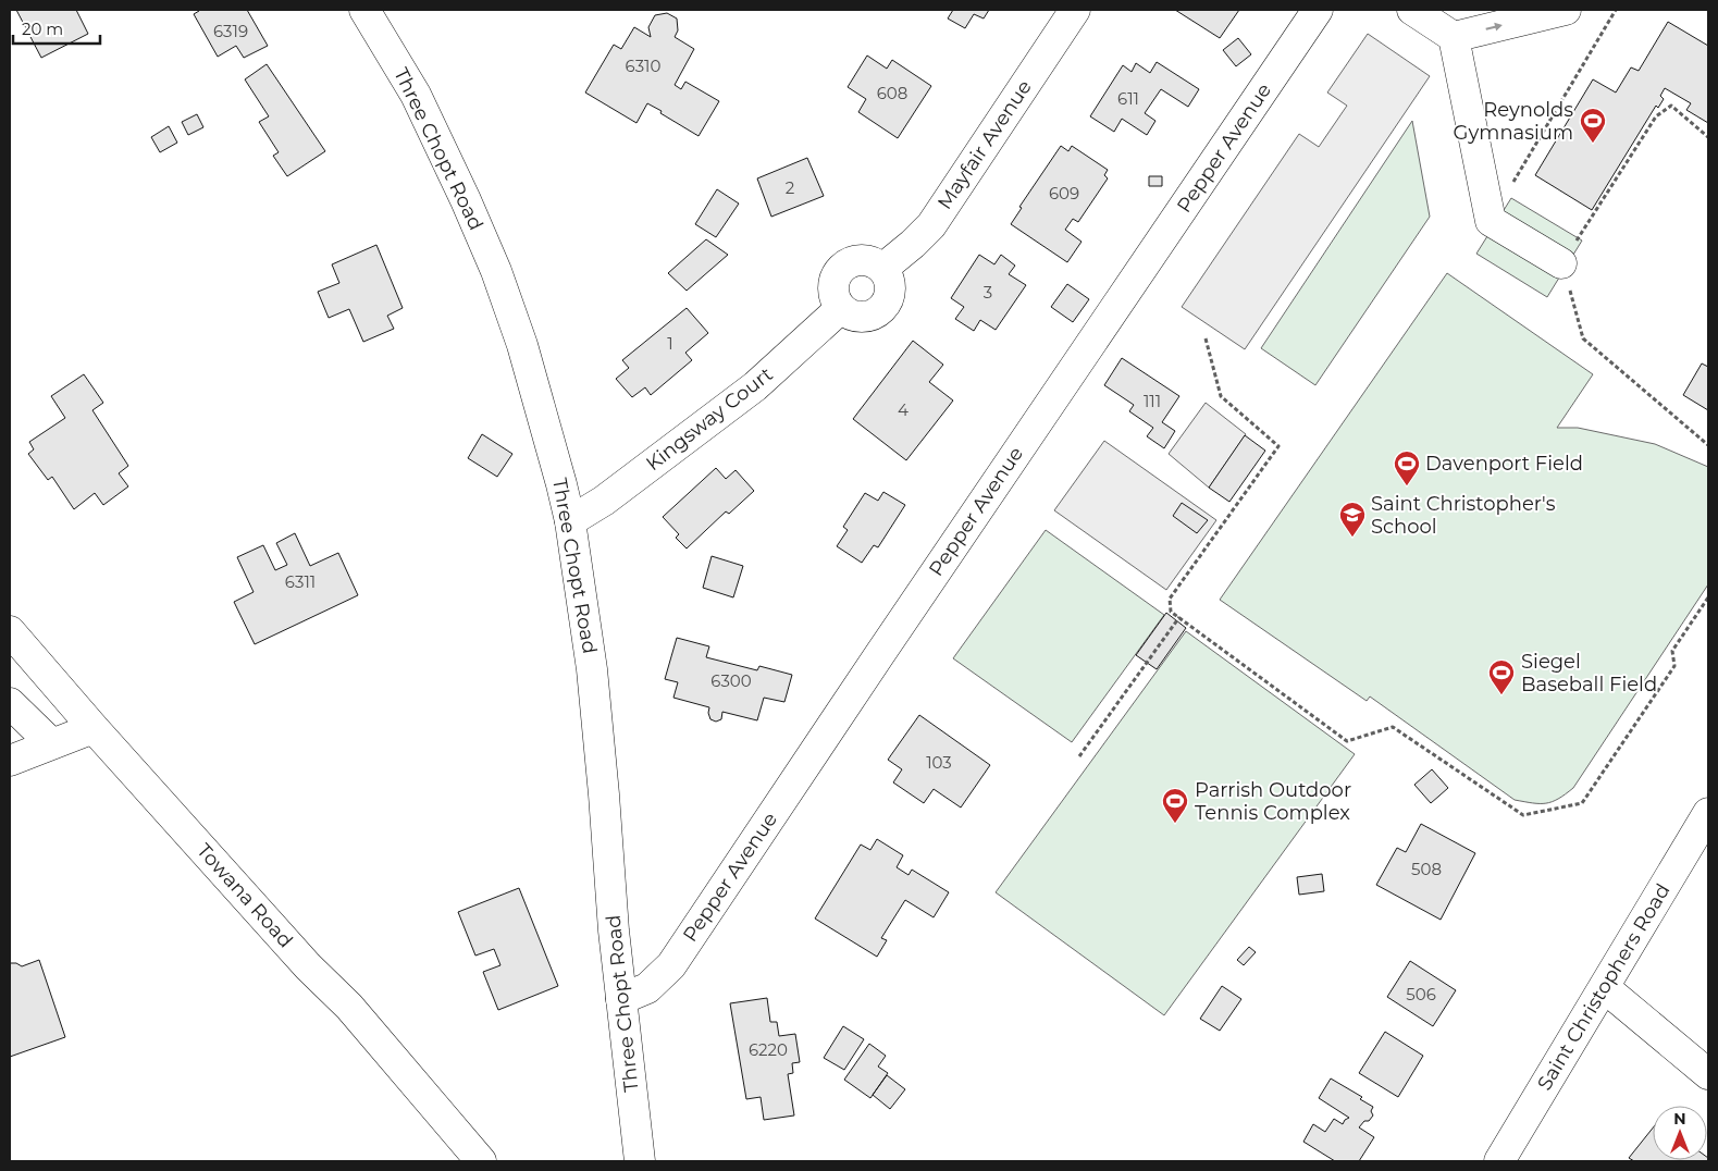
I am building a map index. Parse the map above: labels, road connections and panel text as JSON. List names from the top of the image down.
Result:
{
  "streets": {
    "street": [
      "Mayfair Avenue",
      "Pepper Avenue",
      "Three Chopt Road",
      "Kingsway Court",
      "Towana Road",
      "Saint Christophers Road"
    ]
  },
  "crossings": [
    ["Mayfair Avenue", "Kingsway Court"],
    ["Pepper Avenue", "Three Chopt Road"],
    ["Three Chopt Road", "Kingsway Court"]
  ],
  "places": {
    "sports": [
      "Reynolds Gymnasium",
      "Davenport Field",
      "Siegel Baseball Field",
      "Parrish Outdoor Tennis Complex"
    ],
    "school or university": ["Saint Christopher's School"]
  },
  "house_numbers": [
    "6319",
    "6310",
    "608",
    "611",
    "2",
    "609",
    "3",
    "1",
    "111",
    "4",
    "6311",
    "6300",
    "103",
    "508",
    "506",
    "6220"
  ],
  "scale_bar": "20 m",
  "north": "top"
}
